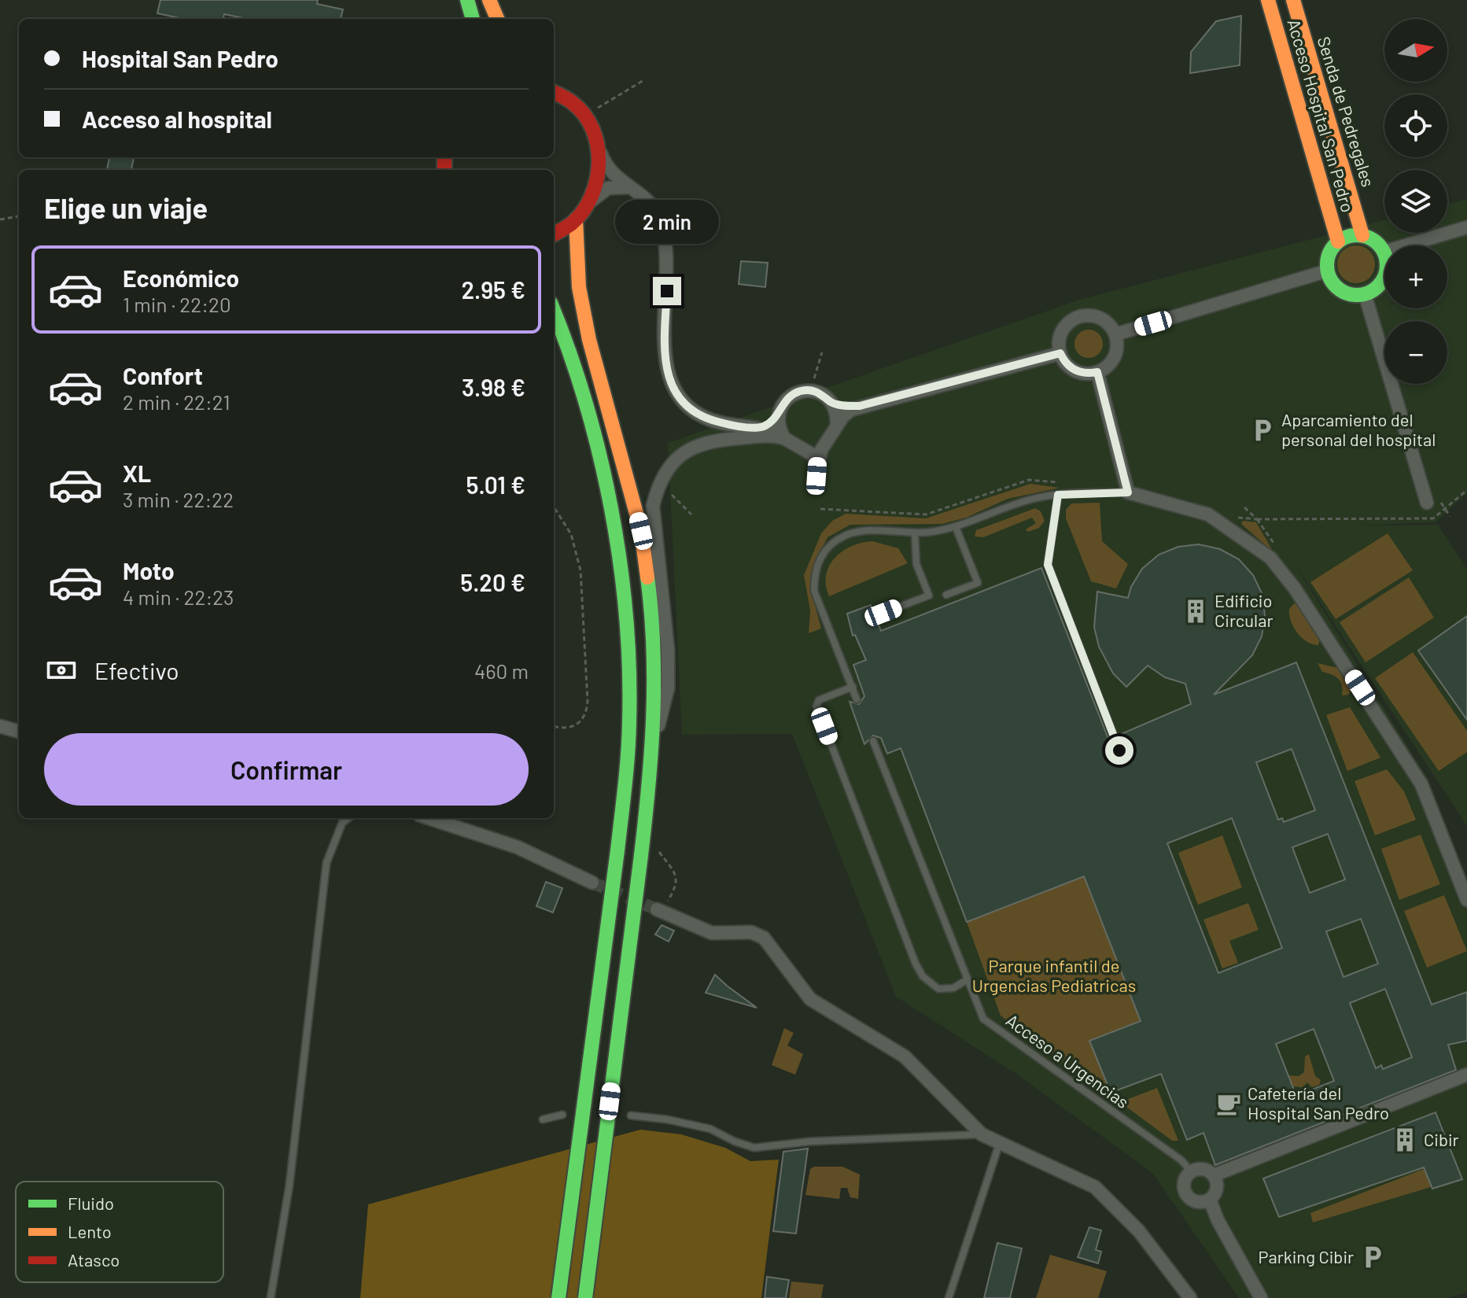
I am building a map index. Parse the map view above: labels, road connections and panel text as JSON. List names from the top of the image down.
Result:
{
  "streets": {
    "main road": ["Senda de Pedregales", "Acceso Hospital San Pedro"],
    "lane": ["Acceso a Urgencias"]
  },
  "parks": ["Parque infantil de Urgencias Pediatricas"],
  "places": {
    "parking": ["Aparcamiento del personal del hospital", "Parking Cibir"],
    "building": ["Edificio Circular", "Cibir"],
    "cafe": ["Cafetería del Hospital San Pedro"]
  },
  "legend": ["Fluido", "Lento", "Atasco"],
  "north": "right",
  "page": {
    "map_buttons": ["+", "−"],
    "banner": ["Hospital San Pedro", "Acceso al hospital"],
    "heading": "Elige un viaje",
    "bubble": "2 min",
    "list": [
      {
        "name": "Económico",
        "note": "1 min · 22:20",
        "value": "2.95 €"
      },
      {
        "name": "Confort",
        "note": "2 min · 22:21",
        "value": "3.98 €"
      },
      {
        "name": "XL",
        "note": "3 min · 22:22",
        "value": "5.01 €"
      },
      {
        "name": "Moto",
        "note": "4 min · 22:23",
        "value": "5.20 €"
      }
    ],
    "pay": ["Efectivo", "460 m"],
    "buttons": "Confirmar"
  }
}
